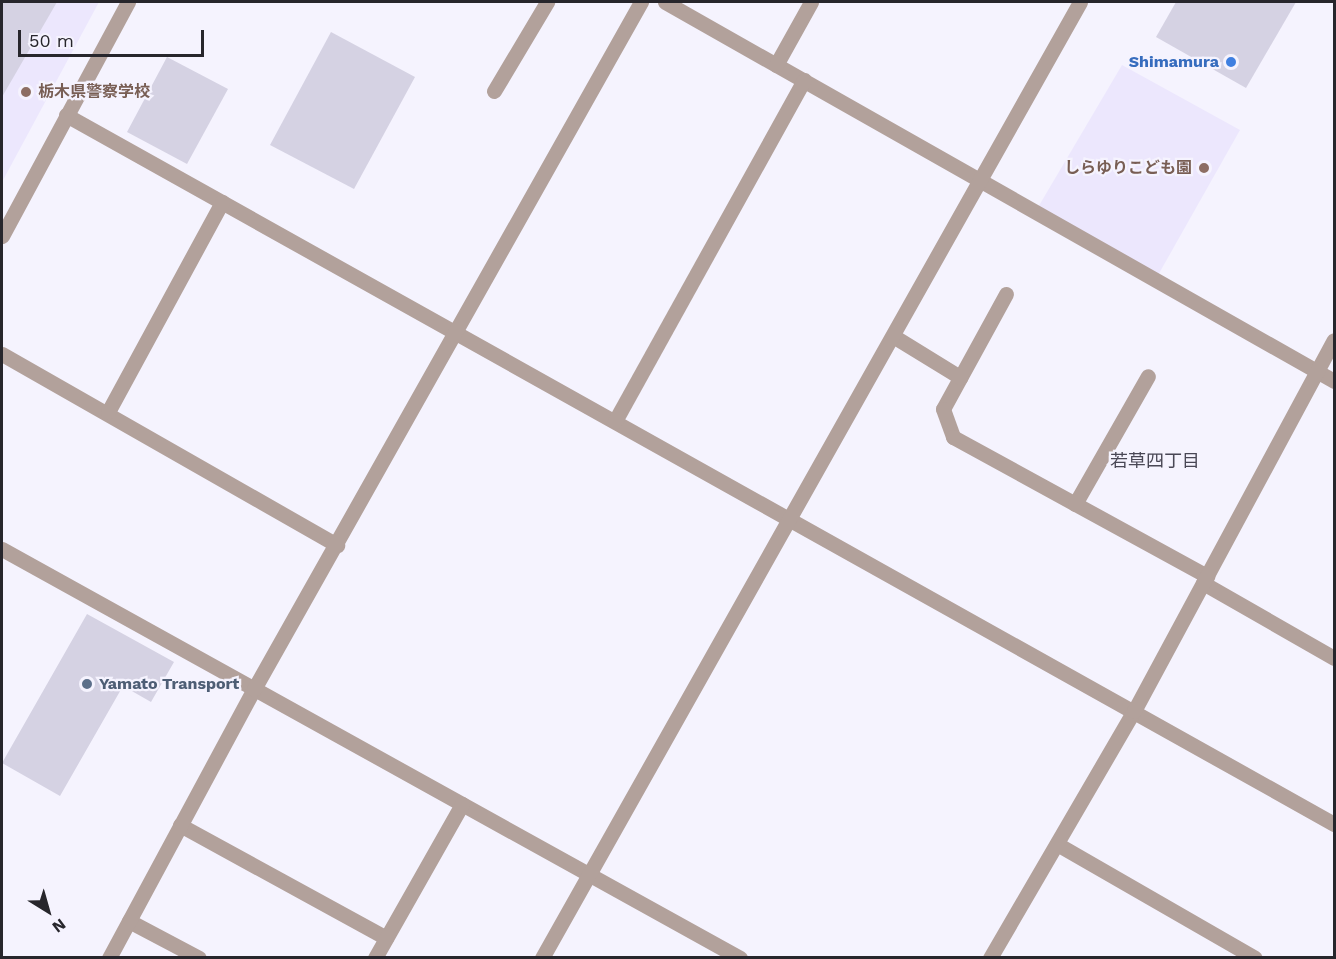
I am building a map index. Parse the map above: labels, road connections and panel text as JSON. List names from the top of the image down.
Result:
{
  "districts": ["若草四丁目"],
  "places": [
    "Shimamura",
    "栃木県警察学校",
    "しらゆりこども園",
    "Yamato Transport"
  ],
  "scale_bar": "50 m",
  "north": "bottom right"
}
